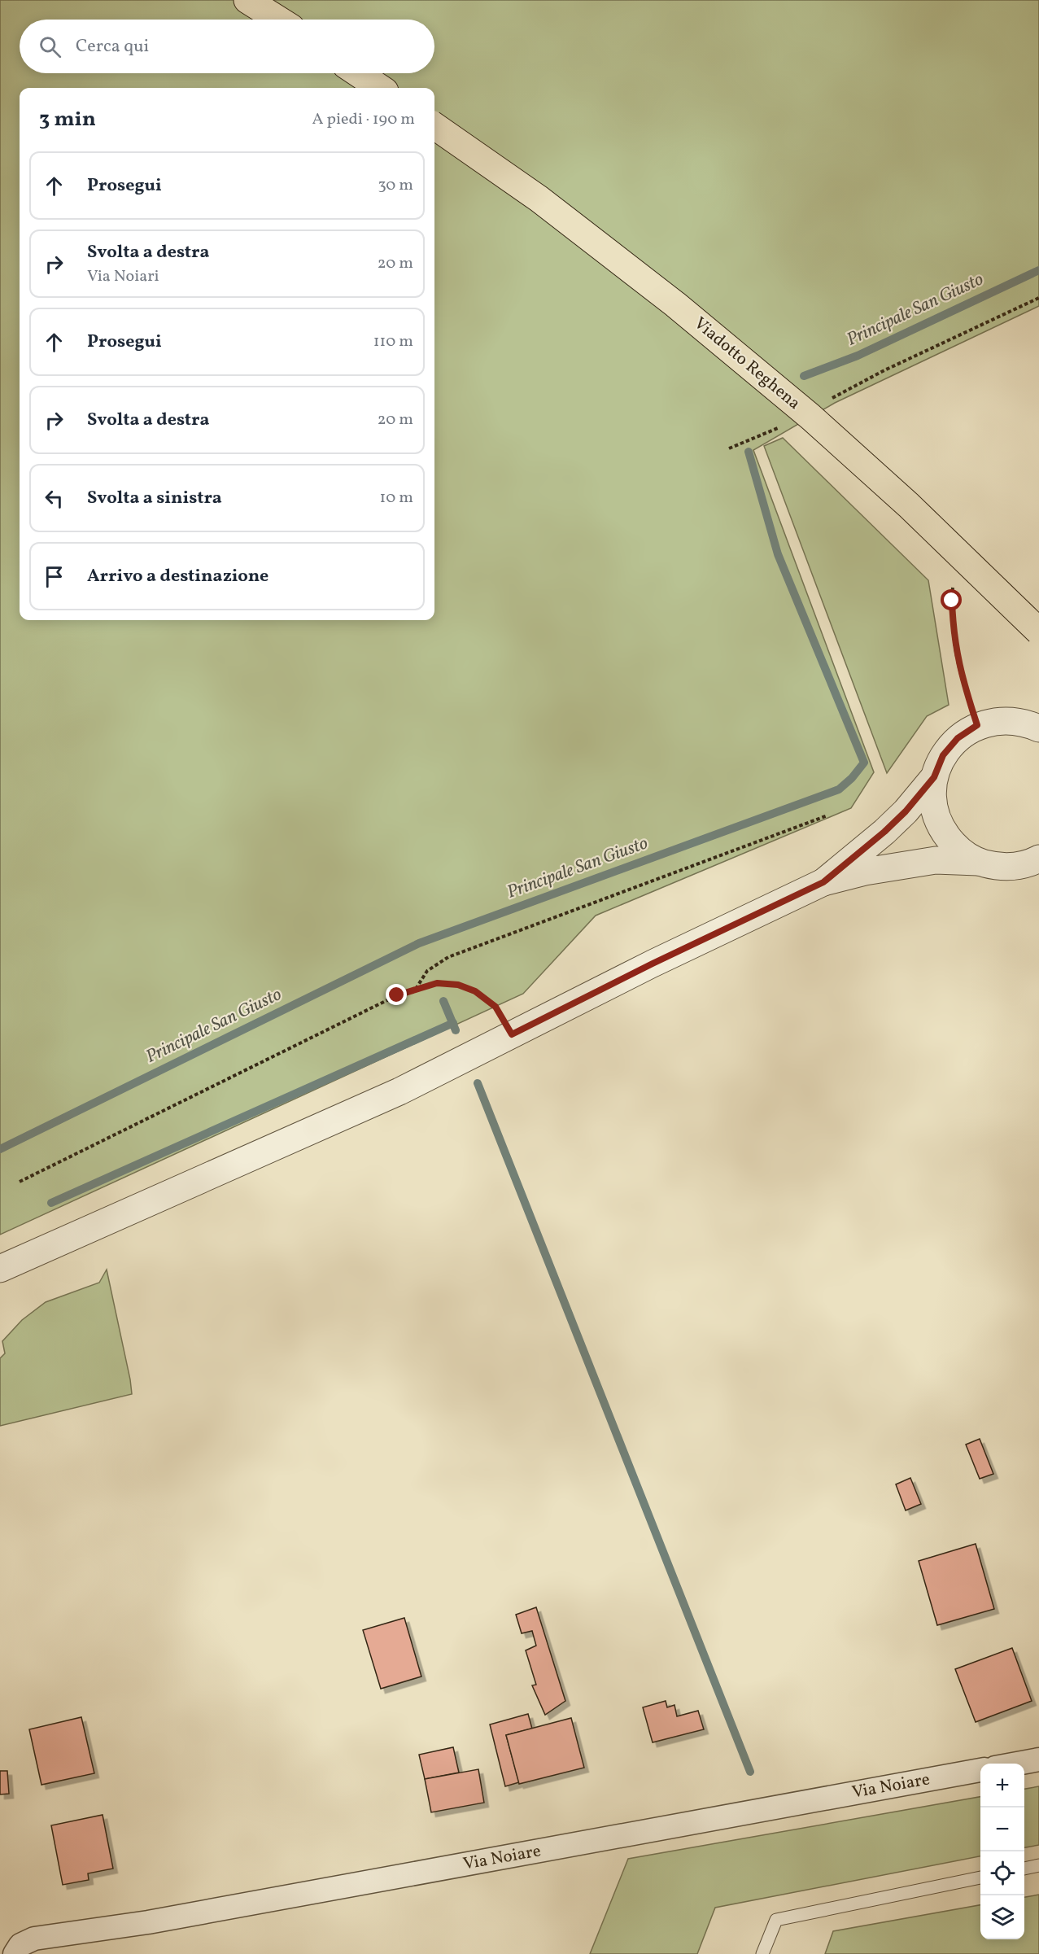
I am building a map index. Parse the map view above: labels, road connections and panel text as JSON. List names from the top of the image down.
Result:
{
  "streets": {
    "highway": ["Viadotto Reghena"],
    "street": ["Via Noiare"]
  },
  "water": ["Principale San Giusto"],
  "page": {
    "search": "Cerca qui",
    "heading": ["3 min", "A piedi · 190 m"],
    "list": [
      ["Prosegui", "30 m"],
      ["Svolta a destra", "Via Noiari", "20 m"],
      ["Prosegui", "110 m"],
      ["Svolta a destra", "20 m"],
      ["Svolta a sinistra", "10 m"],
      "Arrivo a destinazione"
    ],
    "map_buttons": ["+", "−"]
  }
}
